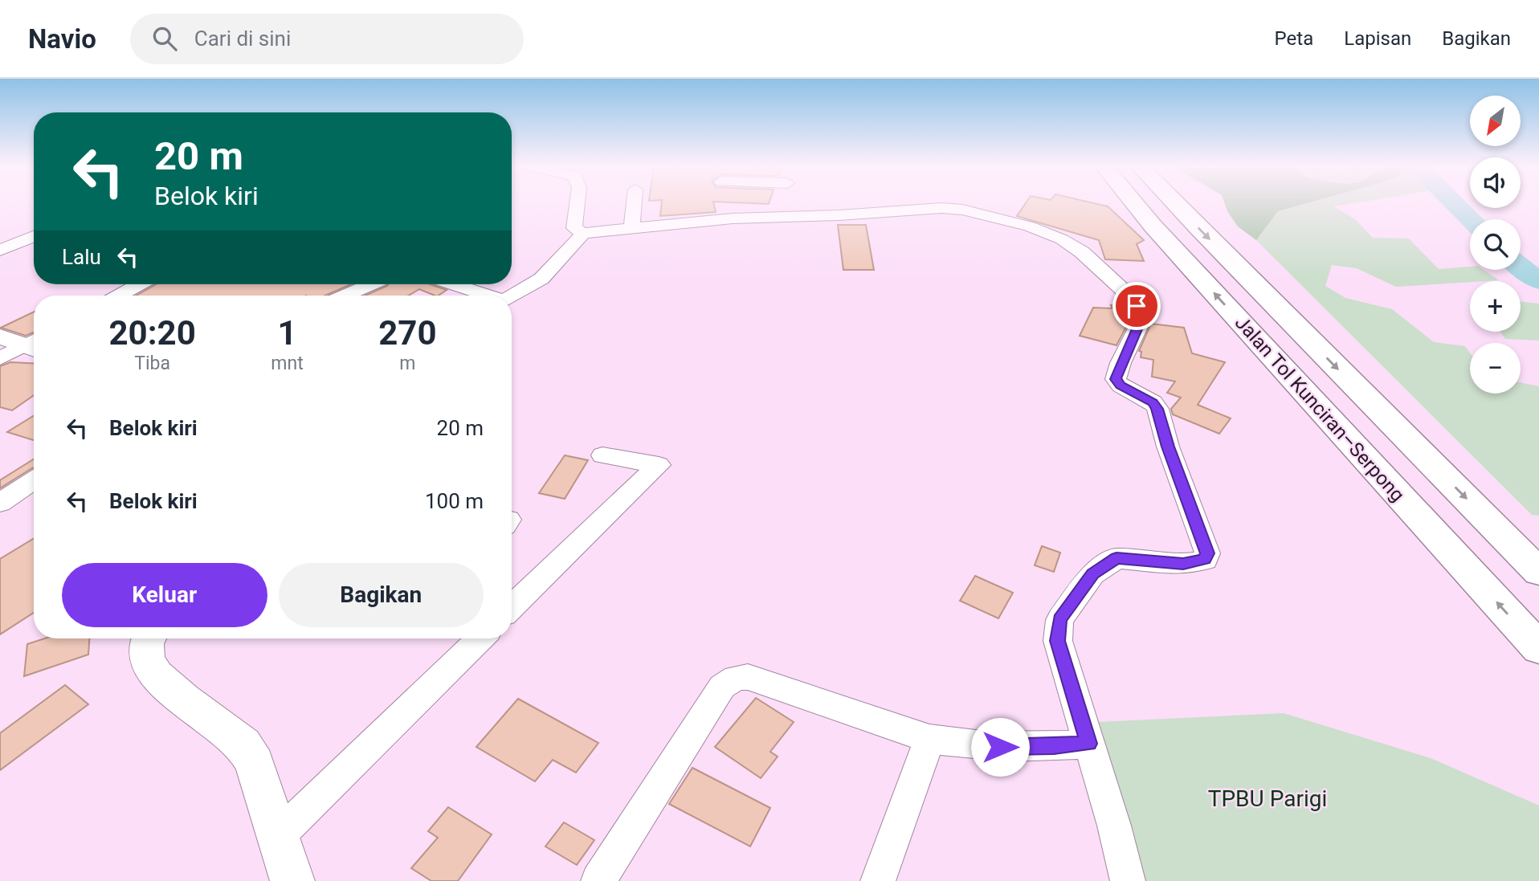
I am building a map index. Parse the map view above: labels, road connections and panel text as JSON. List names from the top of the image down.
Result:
{
  "streets": {
    "highway": ["Jalan Tol Kunciran–Serpong"]
  },
  "parks": ["TPBU Parigi"],
  "north": "bottom left",
  "page": {
    "header": "Navio",
    "search": "Cari di sini",
    "nav": ["Peta", "Lapisan", "Bagikan"],
    "map_buttons": ["+", "−"],
    "turn": ["20 m", "Belok kiri"],
    "then": "Lalu",
    "eta": [
      "20:20",
      "Tiba",
      "1",
      "mnt",
      "270",
      "m"
    ],
    "list": [
      {
        "name": "Belok kiri",
        "value": "20 m"
      },
      {
        "name": "Belok kiri",
        "value": "100 m"
      }
    ],
    "buttons": ["Keluar", "Bagikan"]
  }
}
